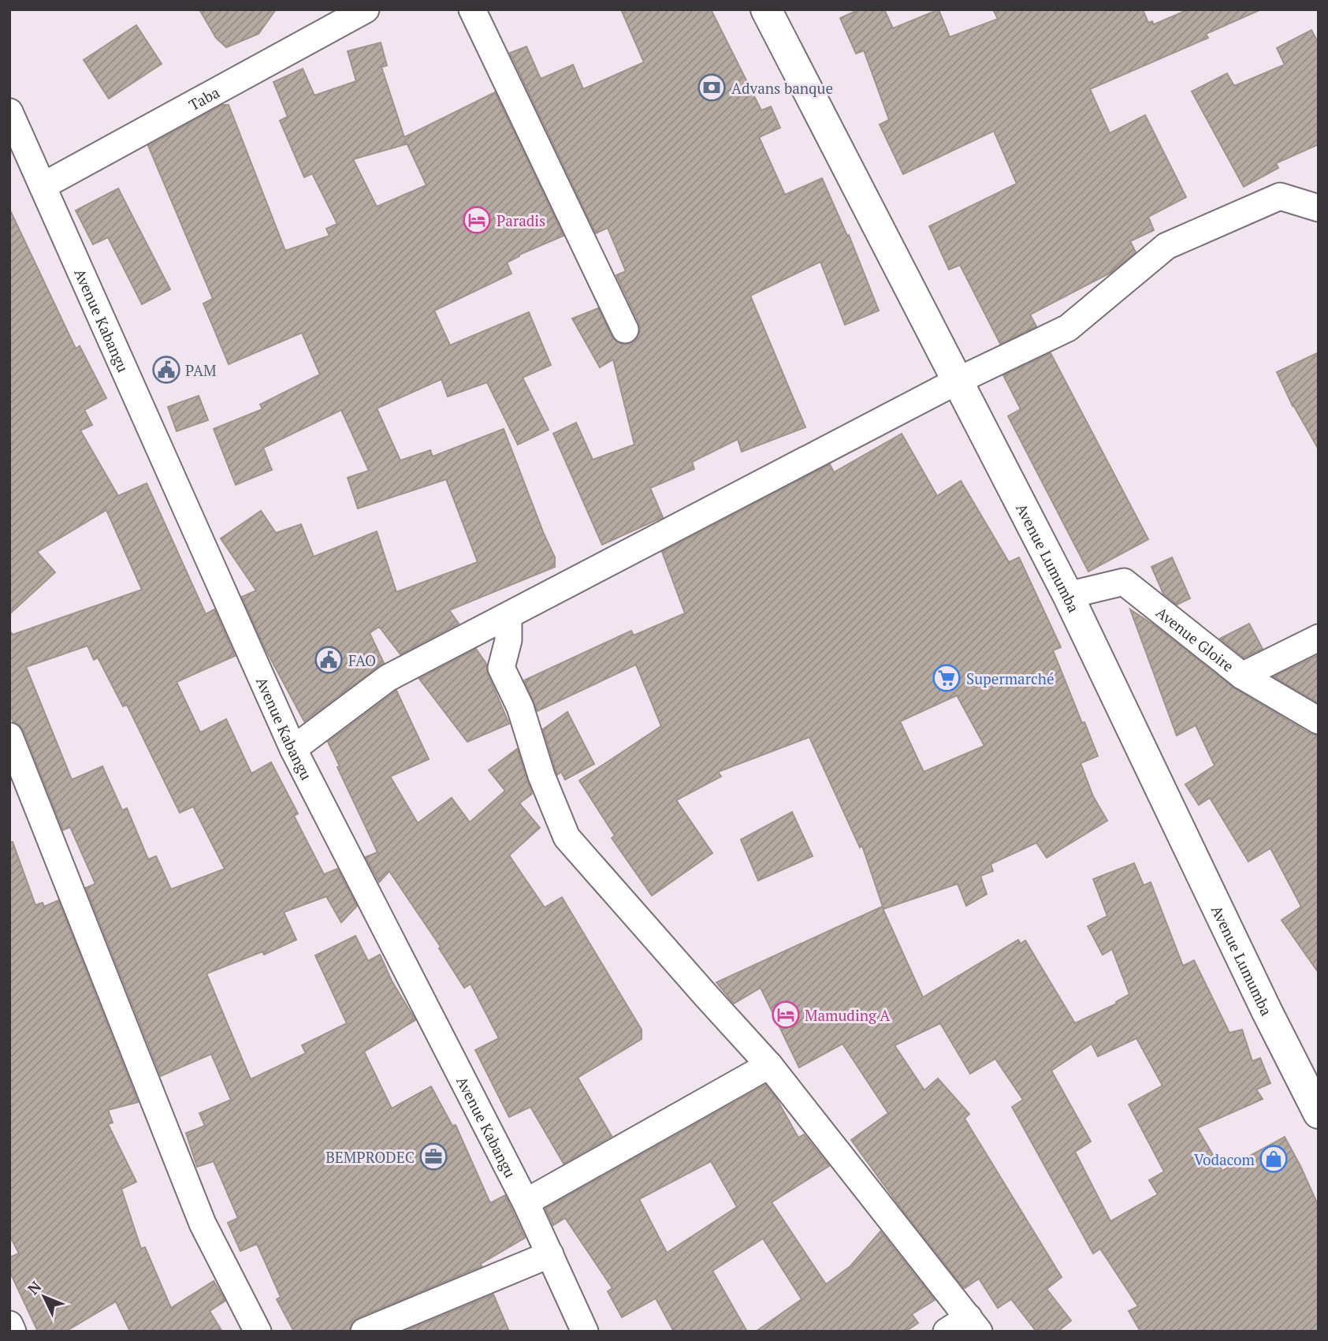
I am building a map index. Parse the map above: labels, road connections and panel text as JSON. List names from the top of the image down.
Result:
{
  "streets": {
    "main road": ["Avenue Lumumba"],
    "street": ["Taba", "Avenue Kabangu", "Avenue Gloire"]
  },
  "crossings": [
    ["Taba", "Avenue Kabangu"],
    ["Avenue Lumumba", "Avenue Gloire"]
  ],
  "places": {
    "bank": ["Advans banque"],
    "hotel": ["Paradis", "Mamuding A"],
    "public building": ["PAM", "FAO"],
    "supermarket": ["Supermarché"],
    "office": ["BEMPRODEC"],
    "shop": ["Vodacom"]
  },
  "north": "top left"
}
